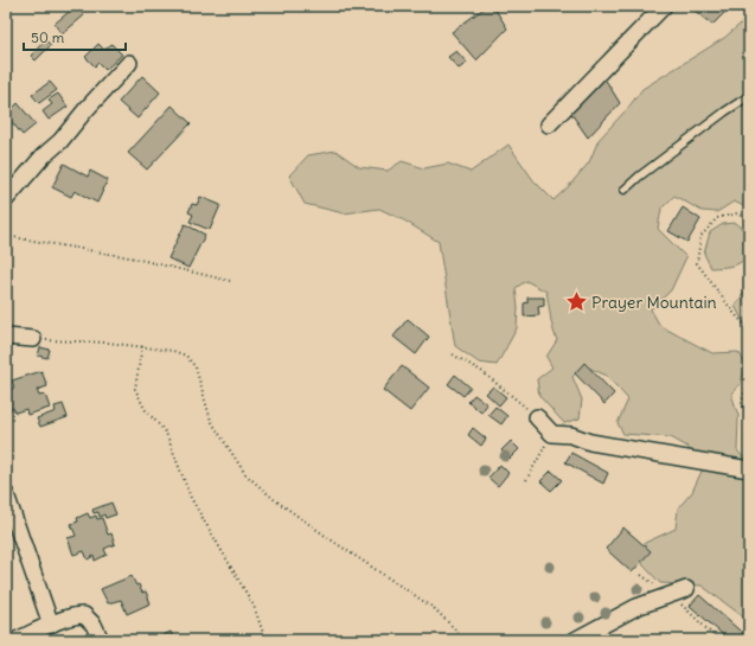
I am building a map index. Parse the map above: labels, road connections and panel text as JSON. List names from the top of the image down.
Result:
{
  "places": {
    "place": ["Prayer Mountain"]
  },
  "scale_bar": "50 m"
}
